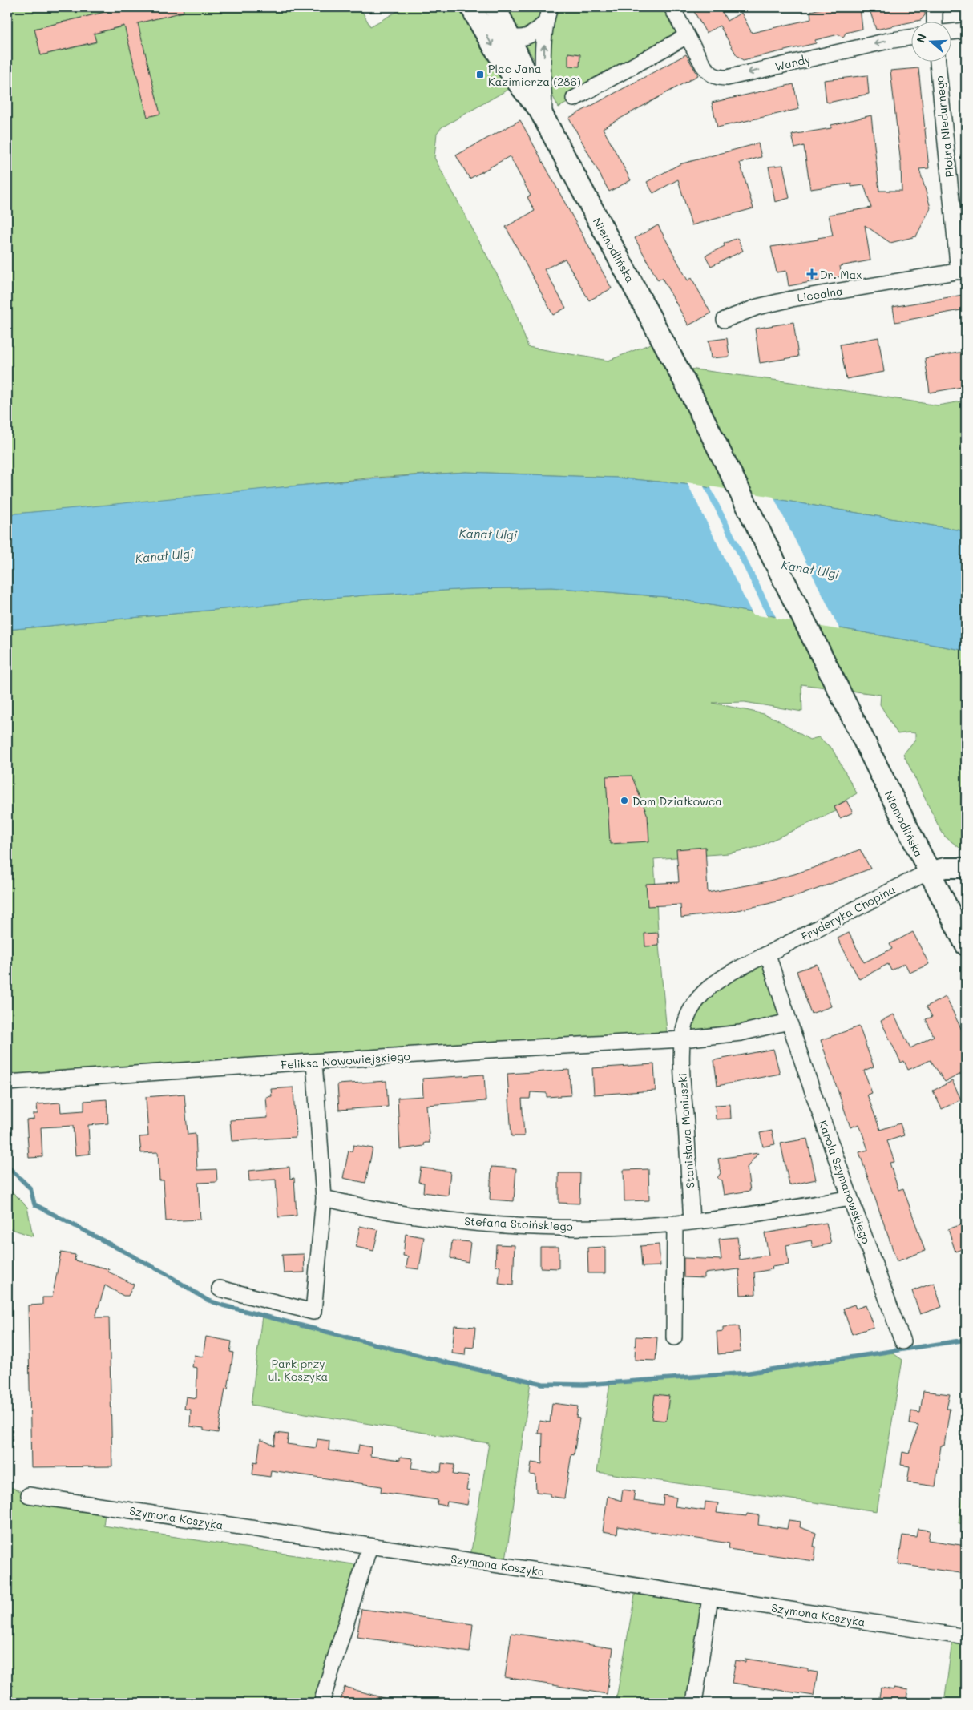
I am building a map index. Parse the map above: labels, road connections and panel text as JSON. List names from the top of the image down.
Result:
{
  "streets": {
    "main road": ["Niemodlińska"],
    "street": [
      "Wandy",
      "Piotra Niedurnego",
      "Licealna",
      "Fryderyka Chopina",
      "Feliksa Nowowiejskiego",
      "Stanisława Moniuszki",
      "Karola Szymanowskiego",
      "Stefana Stoińskiego",
      "Szymona Koszyka"
    ]
  },
  "crossings": [
    ["Piotra Niedurnego", "Licealna"],
    ["Niemodlińska", "Fryderyka Chopina"],
    ["Fryderyka Chopina", "Feliksa Nowowiejskiego"],
    ["Fryderyka Chopina", "Stanisława Moniuszki"],
    ["Fryderyka Chopina", "Karola Szymanowskiego"],
    ["Feliksa Nowowiejskiego", "Stanisława Moniuszki"],
    ["Feliksa Nowowiejskiego", "Karola Szymanowskiego"],
    ["Stanisława Moniuszki", "Stefana Stoińskiego"],
    ["Karola Szymanowskiego", "Stefana Stoińskiego"]
  ],
  "one_way": ["Wandy"],
  "water": ["Kanał Ulgi"],
  "parks": ["Park przy ul. Koszyka"],
  "places": {
    "transit": ["Plac Jana Kazimierza (286)"],
    "health": ["Dr. Max"],
    "other": ["Dom Działkowca"]
  },
  "north": "left"
}
